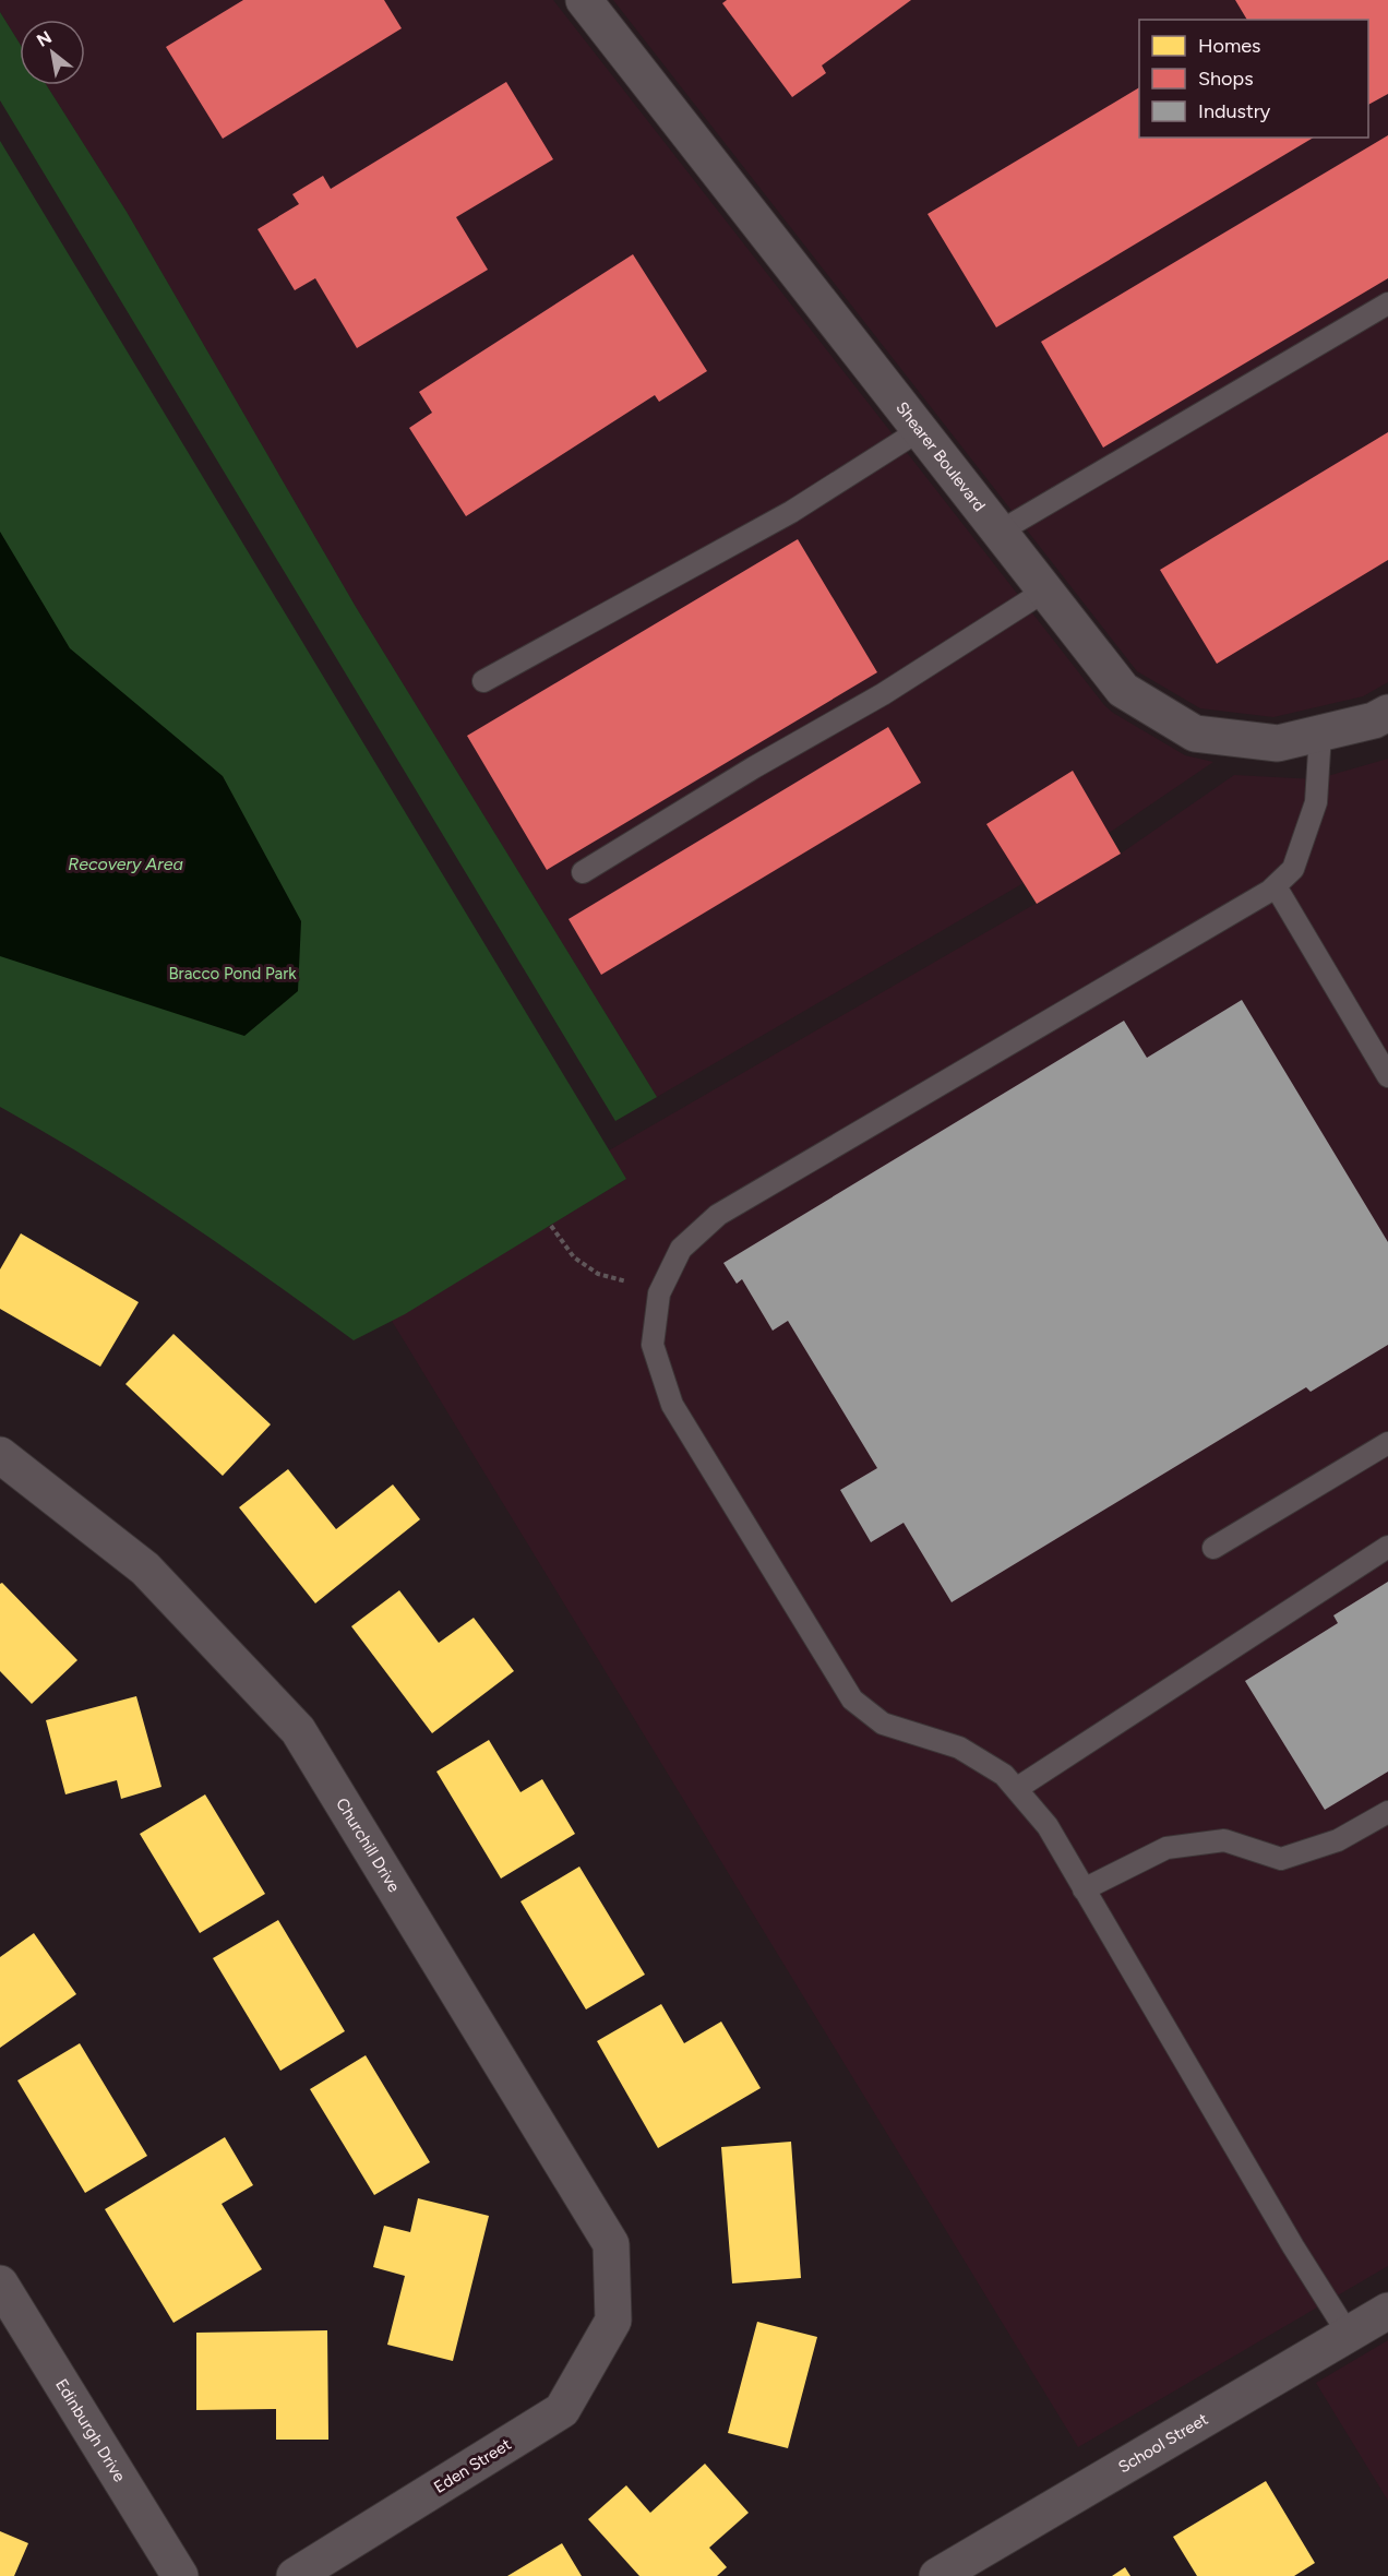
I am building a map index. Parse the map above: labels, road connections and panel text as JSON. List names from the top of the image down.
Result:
{
  "streets": {
    "street": [
      "Shearer Boulevard",
      "Churchill Drive",
      "Edinburgh Drive",
      "School Street",
      "Eden Street"
    ]
  },
  "crossings": [
    ["Churchill Drive", "Eden Street"]
  ],
  "water": ["Recovery Area"],
  "parks": ["Bracco Pond Park"],
  "legend": ["Homes", "Shops", "Industry"],
  "north": "top left"
}
